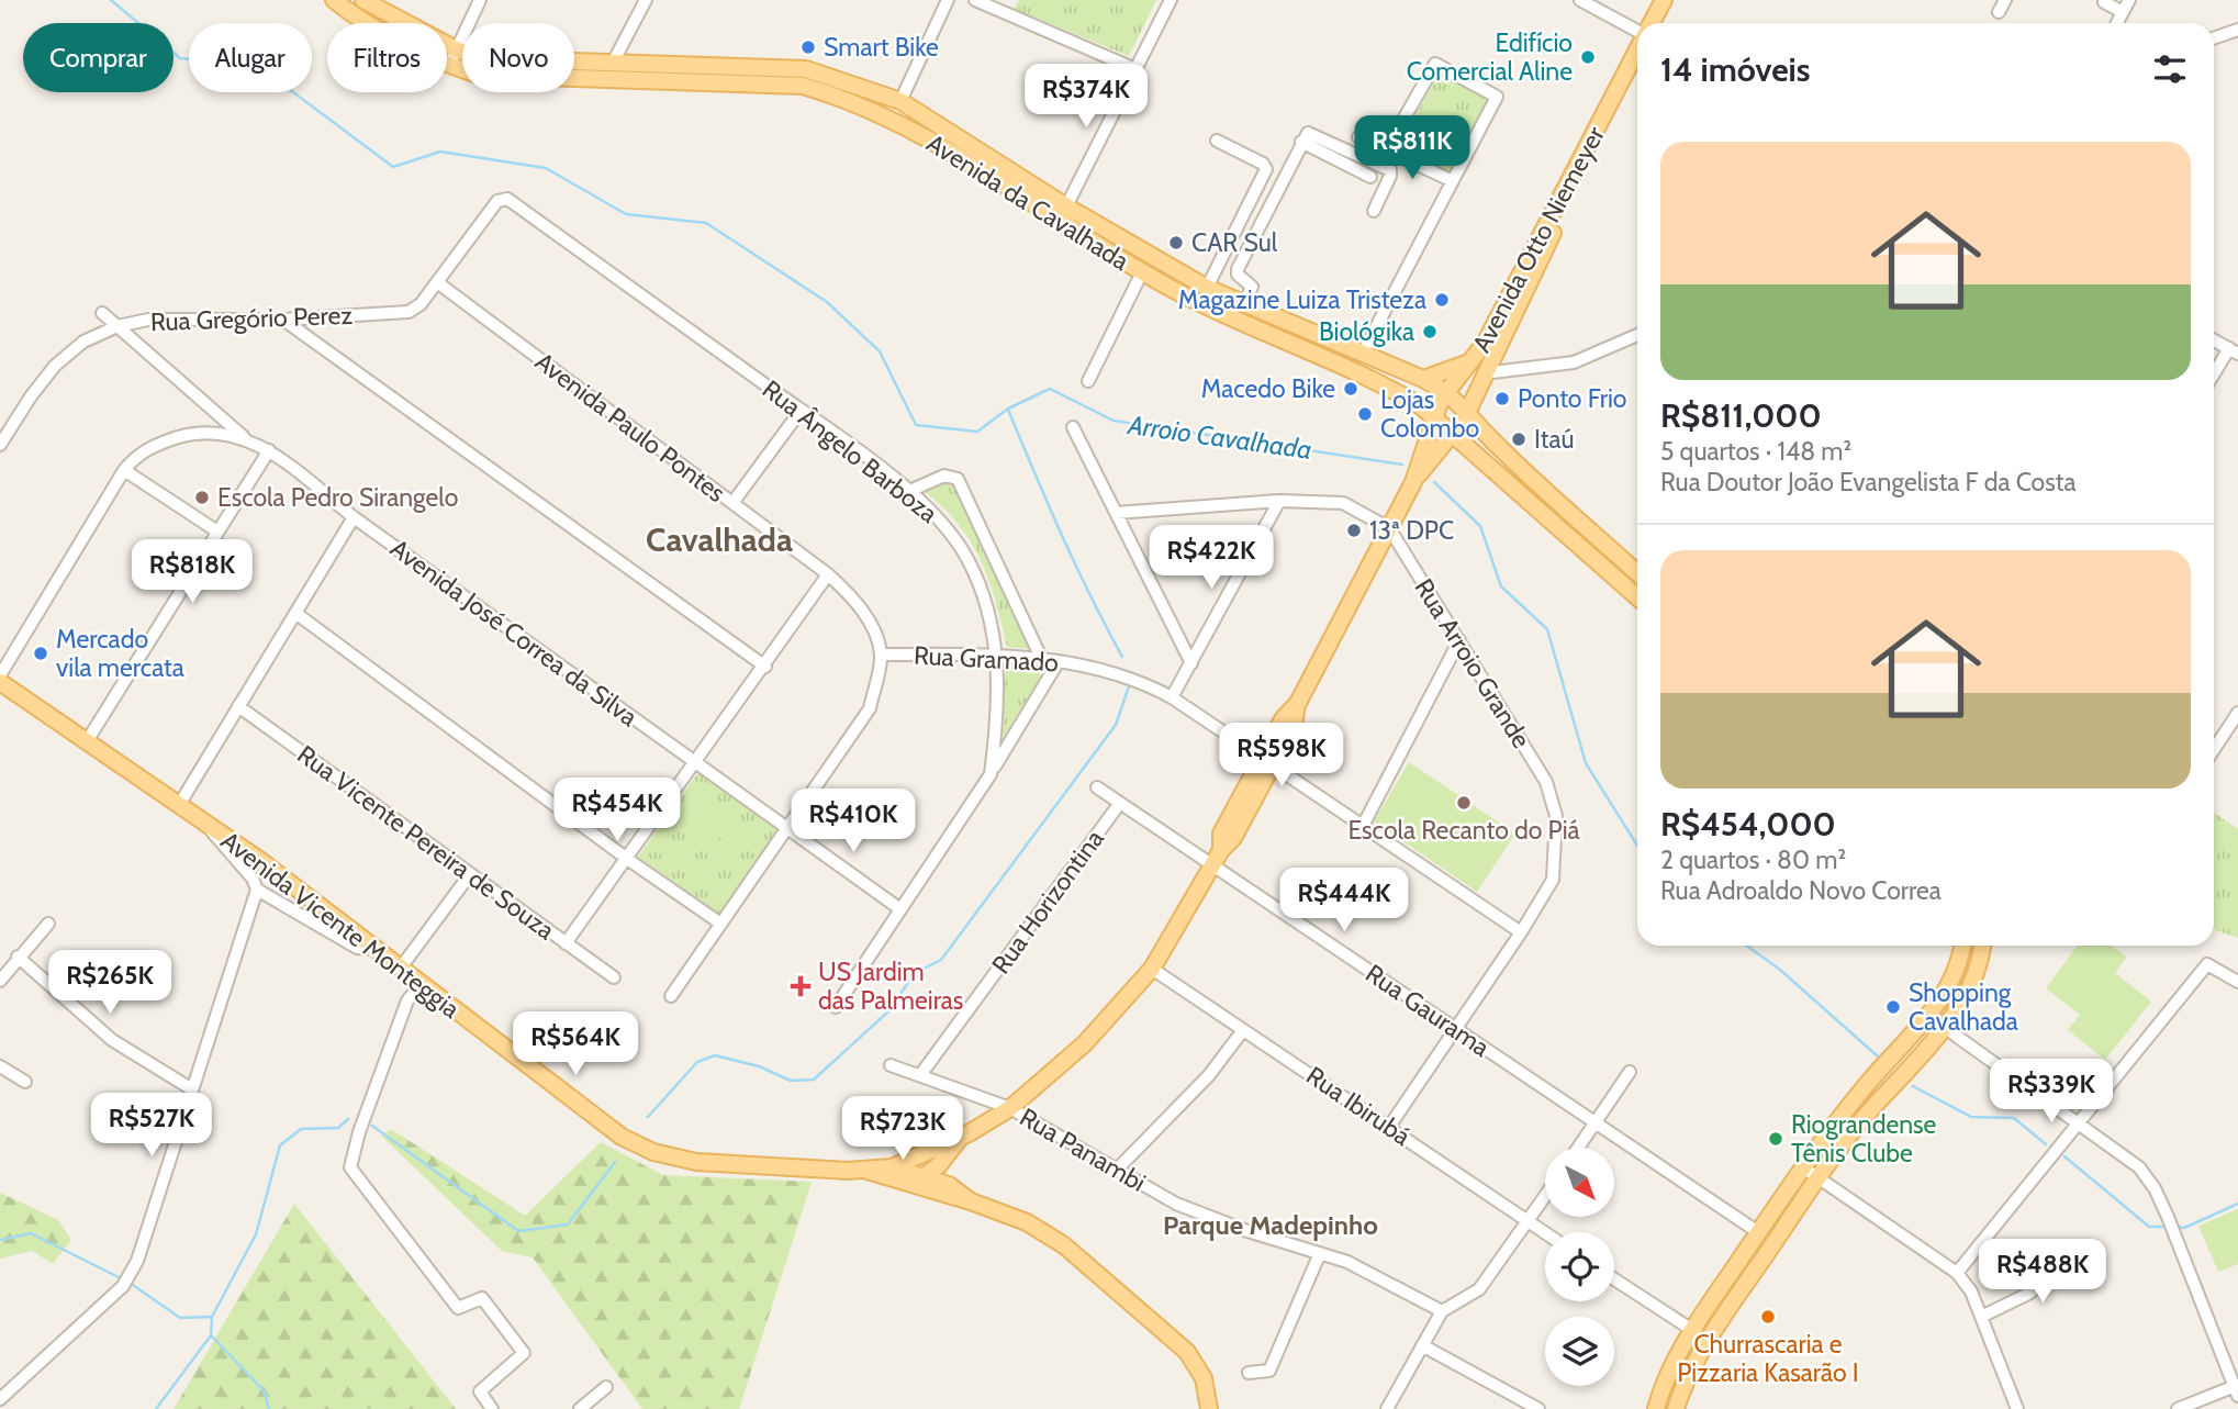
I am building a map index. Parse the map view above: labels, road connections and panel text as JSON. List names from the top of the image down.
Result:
{
  "streets": {
    "main road": ["Avenida da Cavalhada", "Avenida Otto Niemeyer", "Avenida Vicente Monteggia"],
    "street": [
      "Rua Gregório Perez",
      "Avenida Paulo Pontes",
      "Rua Ângelo Barboza",
      "Avenida José Correa da Silva",
      "Rua Gramado",
      "Rua Arroio Grande",
      "Rua Vicente Pereira de Souza",
      "Rua Horizontina",
      "Rua Gaurama",
      "Rua Ibirubá",
      "Rua Panambi"
    ]
  },
  "crossings": [
    ["Avenida da Cavalhada", "Avenida Otto Niemeyer"],
    ["Avenida Otto Niemeyer", "Rua Gramado"],
    ["Avenida Otto Niemeyer", "Rua Arroio Grande"],
    ["Avenida Otto Niemeyer", "Avenida Vicente Monteggia"],
    ["Avenida Otto Niemeyer", "Rua Gaurama"],
    ["Avenida Otto Niemeyer", "Rua Ibirubá"],
    ["Avenida Otto Niemeyer", "Rua Panambi"],
    ["Rua Gregório Perez", "Avenida Paulo Pontes"],
    ["Rua Gregório Perez", "Rua Ângelo Barboza"],
    ["Avenida Paulo Pontes", "Rua Gramado"],
    ["Rua Ângelo Barboza", "Avenida José Correa da Silva"],
    ["Rua Ângelo Barboza", "Rua Gramado"],
    ["Rua Gramado", "Rua Arroio Grande"],
    ["Rua Arroio Grande", "Rua Gaurama"],
    ["Rua Arroio Grande", "Rua Ibirubá"],
    ["Rua Horizontina", "Rua Gaurama"],
    ["Rua Horizontina", "Rua Panambi"]
  ],
  "districts": ["Cavalhada", "Parque Madepinho"],
  "water": ["Arroio Cavalhada"],
  "places": {
    "other": [
      "Smart Bike",
      "Edifício Comercial Aline",
      "CAR Sul",
      "Magazine Luiza Tristeza",
      "Biológika",
      "Macedo Bike",
      "Ponto Frio",
      "Lojas Colombo",
      "Itaú",
      "Escola Pedro Sirangelo",
      "13ª DPC",
      "Mercado vila mercata",
      "Escola Recanto do Piá",
      "Shopping Cavalhada",
      "Riograndense Tênis Clube",
      "Churrascaria e Pizzaria Kasarão I"
    ],
    "health": ["US Jardim das Palmeiras"]
  },
  "north": "bottom right",
  "page": {
    "chip": [
      "Comprar",
      "Alugar",
      "Filtros",
      "Novo"
    ],
    "heading": "14 imóveis",
    "price": [
      "R$374K",
      "R$811K",
      "R$422K",
      "R$818K",
      "R$598K",
      "R$454K",
      "R$410K",
      "R$444K",
      "R$265K",
      "R$564K",
      "R$339K",
      "R$527K",
      "R$723K",
      "R$488K"
    ],
    "list": [
      {
        "name": "R$811,000",
        "note": "5 quartos · 148 m² · Rua Doutor João Evangelista F da Costa"
      },
      {
        "name": "R$454,000",
        "note": "2 quartos · 80 m² · Rua Adroaldo Novo Correa"
      }
    ]
  }
}
